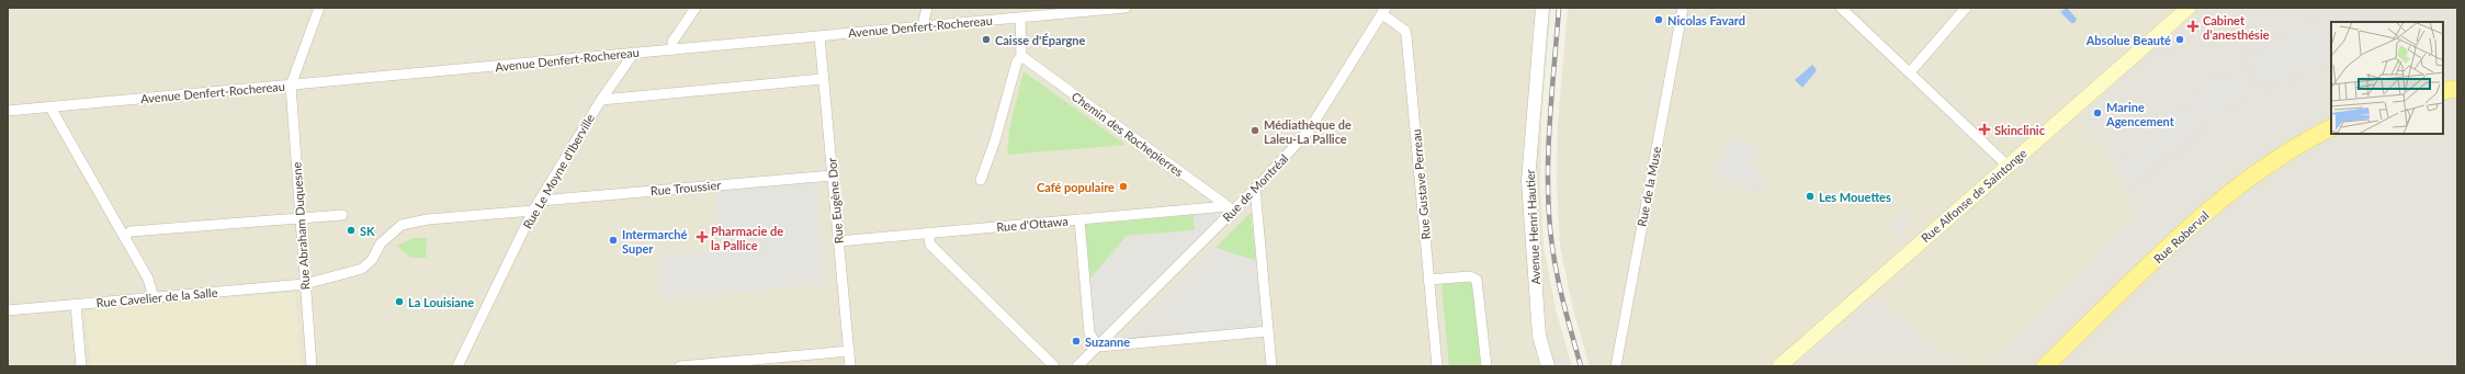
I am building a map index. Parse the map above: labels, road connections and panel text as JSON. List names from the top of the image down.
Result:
{
  "streets": {
    "main road": ["Rue Alfonse de Saintonge", "Rue Roberval"],
    "street": [
      "Avenue Denfert-Rochereau",
      "Chemin des Rochepierres",
      "Rue Le Moyne d'Iberville",
      "Rue Gustave Perreau",
      "Rue de la Muse",
      "Rue Troussier",
      "Rue de Montréal",
      "Rue Eugène Dor",
      "Rue d'Ottawa",
      "Rue Abraham Duquesne",
      "Avenue Henri Hautier",
      "Rue Cavelier de la Salle"
    ]
  },
  "crossings": [
    ["Avenue Denfert-Rochereau", "Rue Le Moyne d'Iberville"],
    ["Avenue Denfert-Rochereau", "Rue Eugène Dor"],
    ["Avenue Denfert-Rochereau", "Rue Abraham Duquesne"],
    ["Chemin des Rochepierres", "Rue de Montréal"],
    ["Chemin des Rochepierres", "Rue d'Ottawa"],
    ["Rue Le Moyne d'Iberville", "Rue Troussier"],
    ["Rue Le Moyne d'Iberville", "Rue Cavelier de la Salle"],
    ["Rue Gustave Perreau", "Rue de Montréal"],
    ["Rue Troussier", "Rue Eugène Dor"],
    ["Rue de Montréal", "Rue d'Ottawa"],
    ["Rue Eugène Dor", "Rue d'Ottawa"],
    ["Rue Abraham Duquesne", "Rue Cavelier de la Salle"]
  ],
  "places": {
    "other": [
      "Nicolas Favard",
      "Caisse d'Épargne",
      "Absolue Beauté",
      "Marine Agencement",
      "Médiathèque de Laleu-La Pallice",
      "Café populaire",
      "Les Mouettes",
      "SK",
      "Intermarché Super",
      "La Louisiane",
      "Suzanne"
    ],
    "health": ["Cabinet d’anesthésie", "Skinclinic", "Pharmacie de la Pallice"]
  }
}
